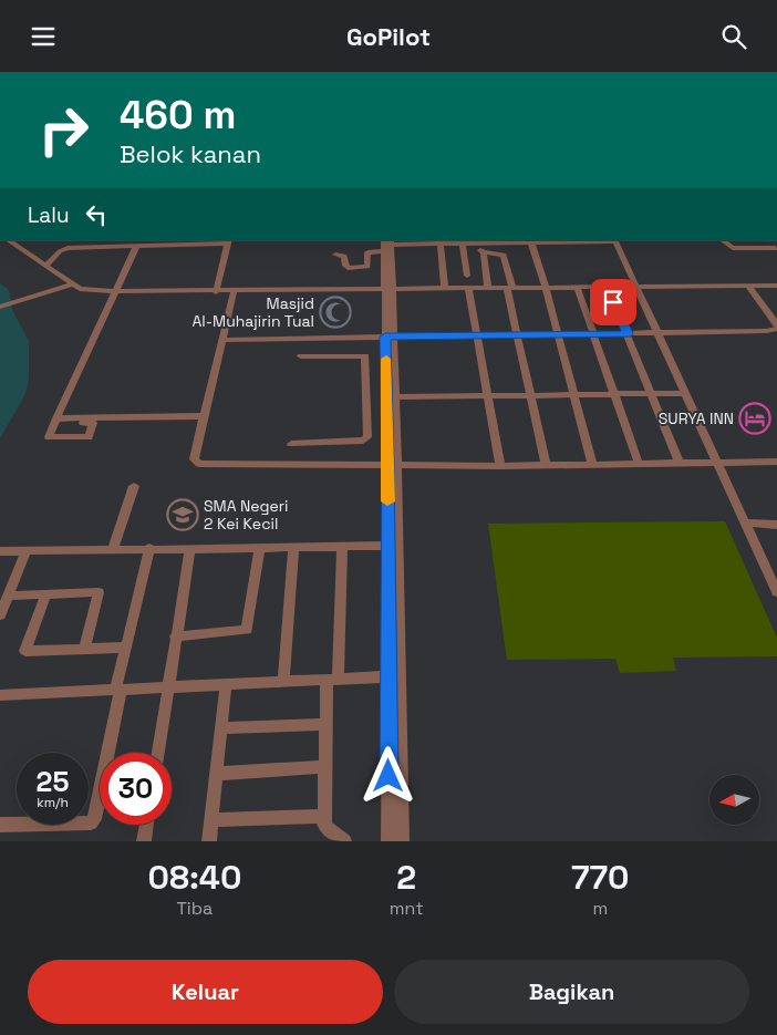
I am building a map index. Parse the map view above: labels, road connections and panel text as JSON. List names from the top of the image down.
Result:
{
  "places": {
    "mosque": ["Masjid Al-Muhajirin Tual"],
    "hotel": ["SURYA INN"],
    "school or university": ["SMA Negeri 2 Kei Kecil"]
  },
  "north": "left",
  "page": {
    "header": "GoPilot",
    "turn": ["460 m", "Belok kanan"],
    "then": "Lalu",
    "speed": "25 km/h",
    "limit": "30",
    "eta": [
      "08:40",
      "Tiba",
      "2",
      "mnt",
      "770",
      "m"
    ],
    "buttons": ["Keluar", "Bagikan"]
  }
}
